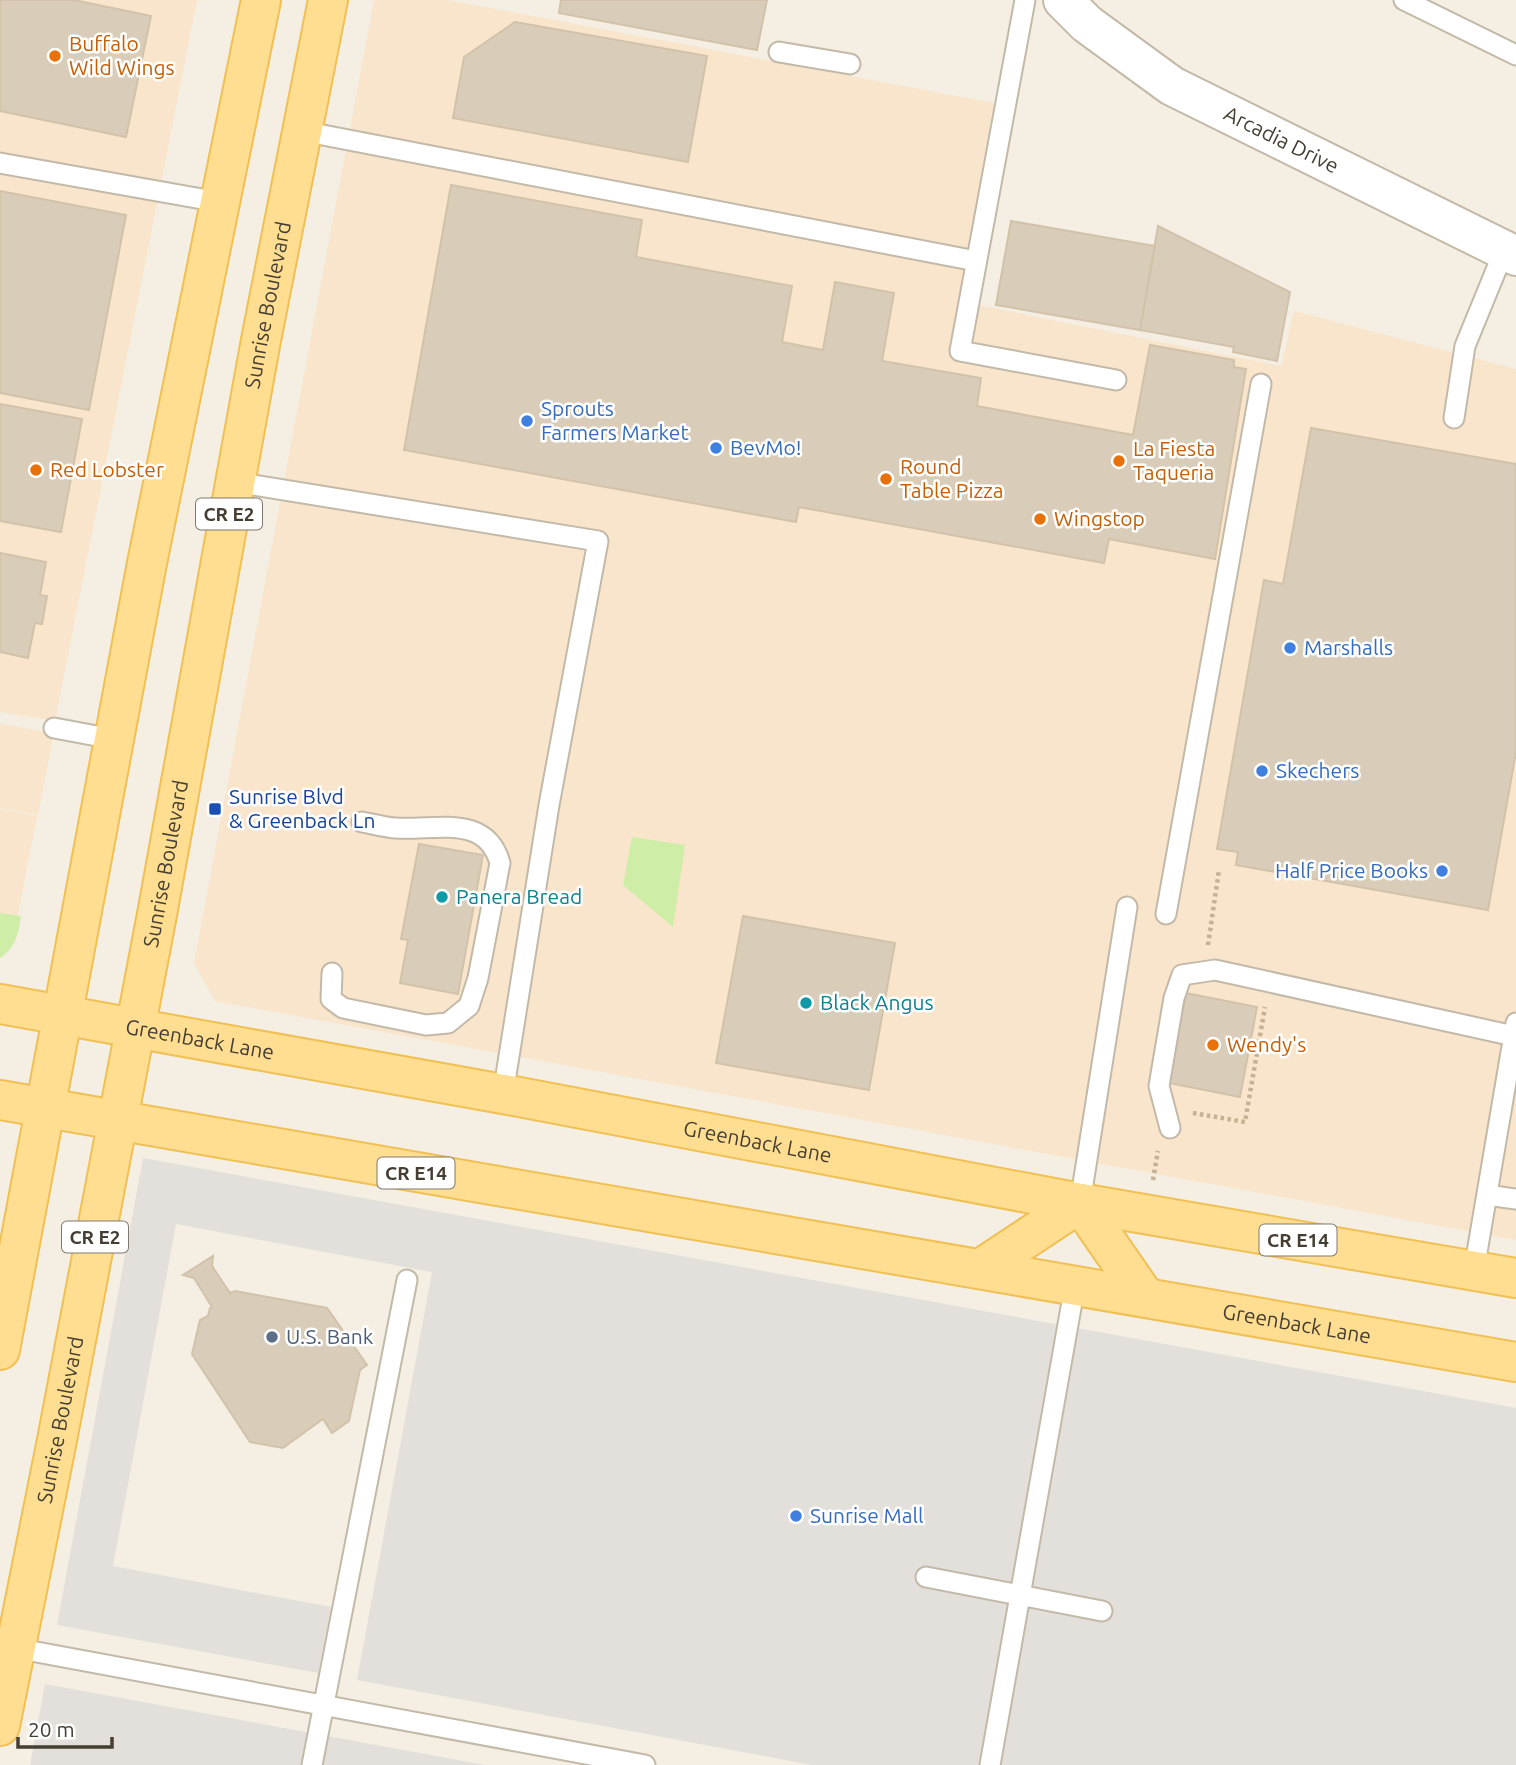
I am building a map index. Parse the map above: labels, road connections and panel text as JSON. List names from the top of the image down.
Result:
{
  "streets": {
    "main road": [
      "Sunrise Boulevard",
      "CR E2",
      "Greenback Lane",
      "CR E14"
    ],
    "street": ["Arcadia Drive"]
  },
  "crossings": [
    ["Sunrise Boulevard", "Greenback Lane"]
  ],
  "places": {
    "other": [
      "Buffalo Wild Wings",
      "Sprouts Farmers Market",
      "BevMo!",
      "La Fiesta Taqueria",
      "Red Lobster",
      "Round Table Pizza",
      "Wingstop",
      "Marshalls",
      "Skechers",
      "Half Price Books",
      "Panera Bread",
      "Black Angus",
      "Wendy's",
      "U.S. Bank",
      "Sunrise Mall"
    ],
    "transit": ["Sunrise Blvd & Greenback Ln"]
  },
  "scale_bar": "20 m"
}
